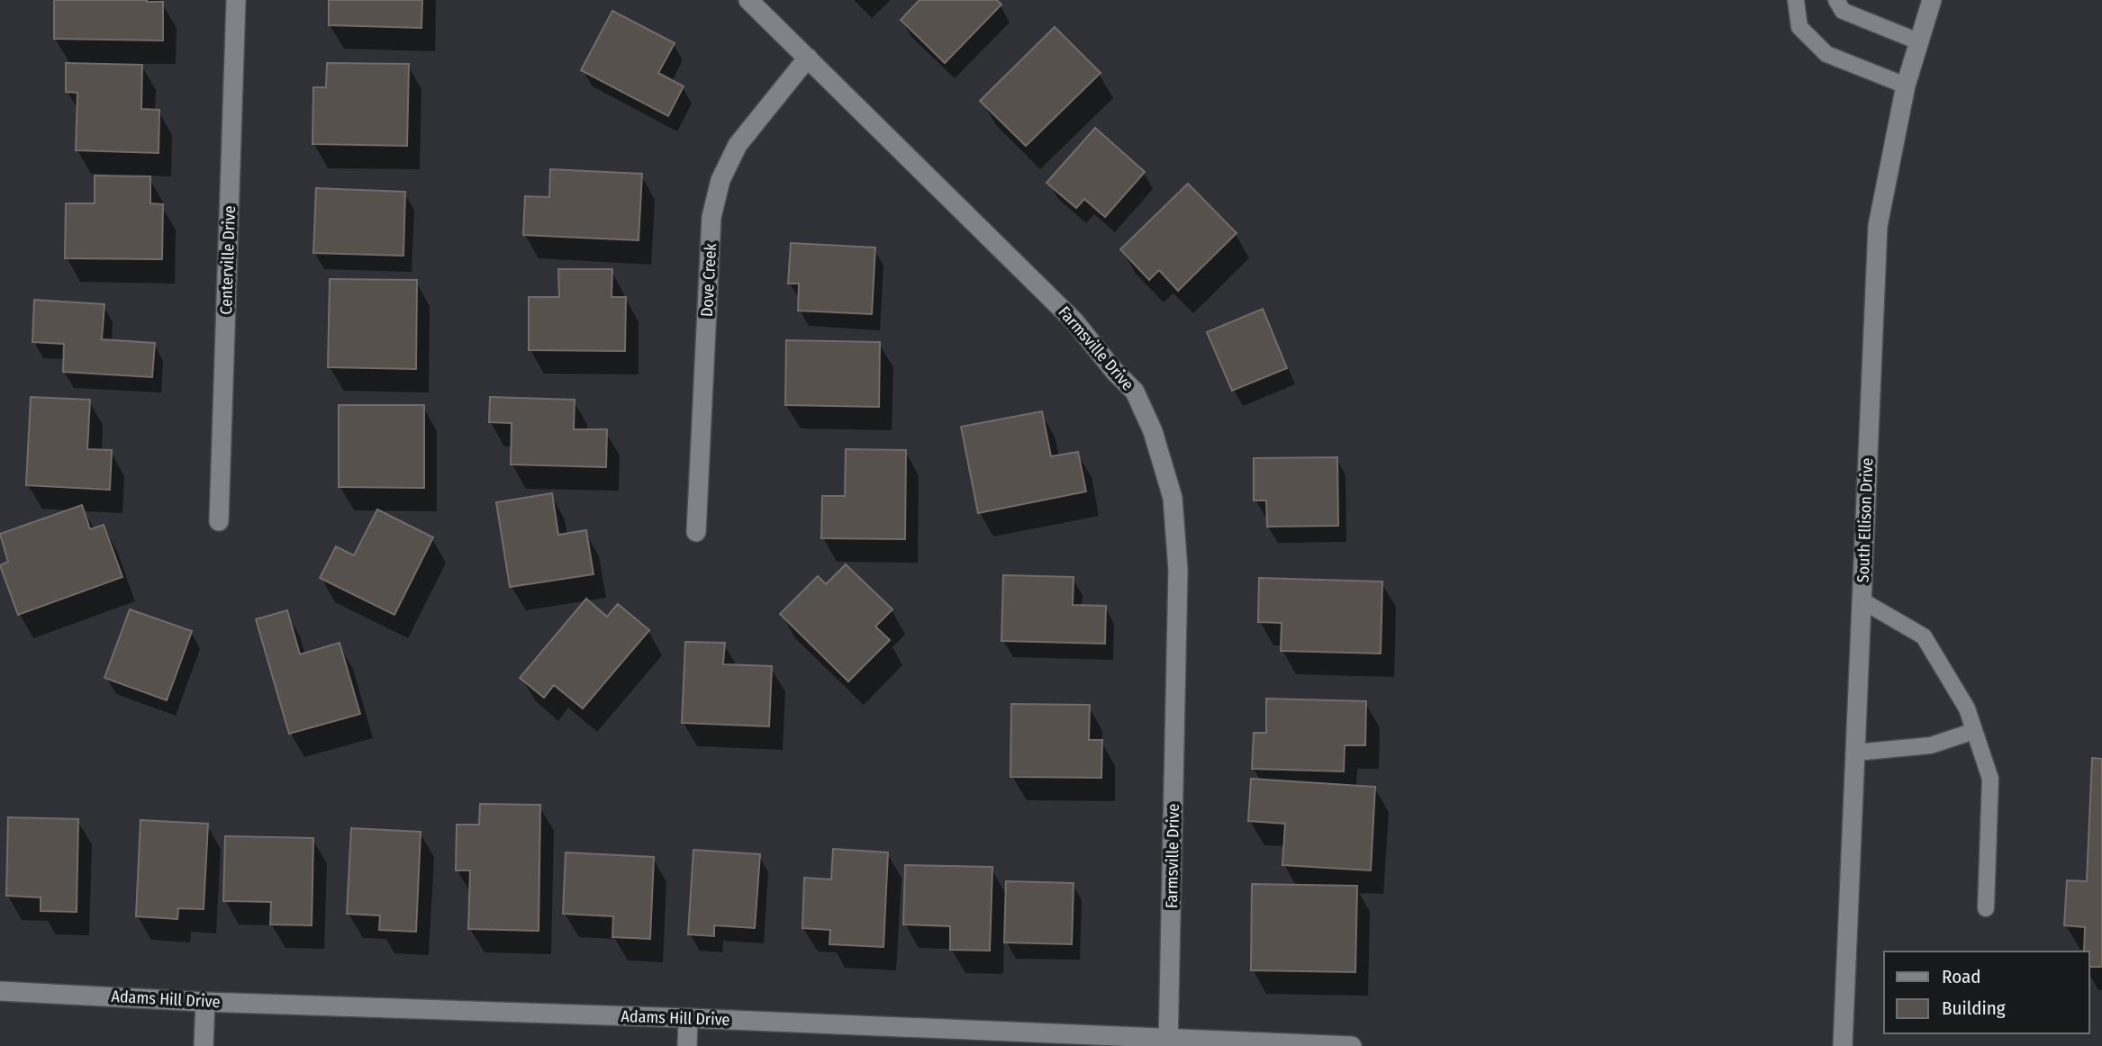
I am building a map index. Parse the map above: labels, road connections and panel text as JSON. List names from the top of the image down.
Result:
{
  "streets": {
    "street": [
      "Centerville Drive",
      "Dove Creek",
      "Farmsville Drive",
      "South Ellison Drive",
      "Adams Hill Drive"
    ]
  },
  "crossings": [
    ["Dove Creek", "Farmsville Drive"],
    ["Farmsville Drive", "Adams Hill Drive"]
  ],
  "legend": ["Road", "Building"]
}
